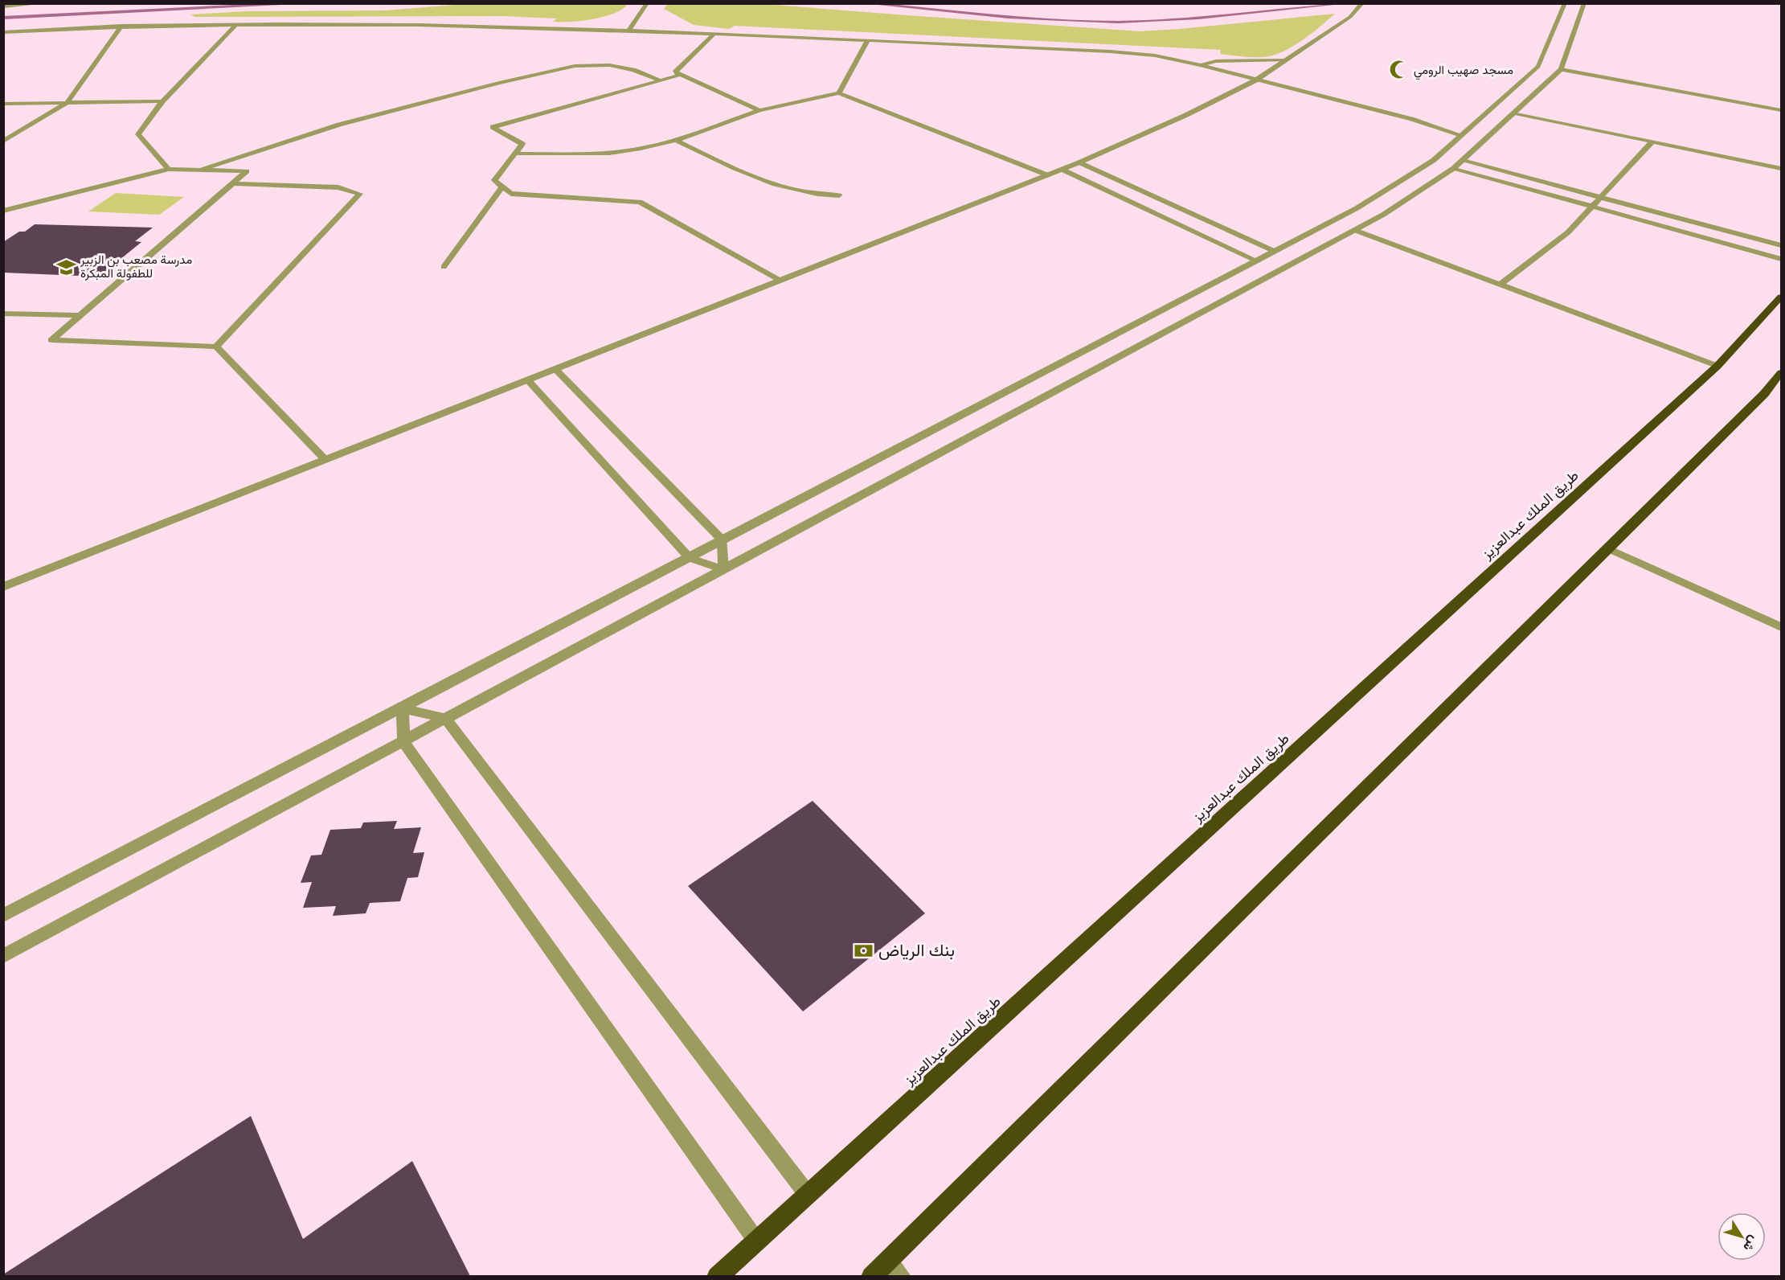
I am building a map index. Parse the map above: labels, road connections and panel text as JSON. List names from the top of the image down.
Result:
{
  "streets": {
    "highway": ["طريق الملك عبدالعزيز"]
  },
  "places": {
    "mosque": ["مسجد صهيب الرومي"],
    "school or university": ["مدرسة مصعب بن الزبير للطفولة المبكرة"],
    "bank": ["بنك الرياض"]
  },
  "north": "bottom right"
}
